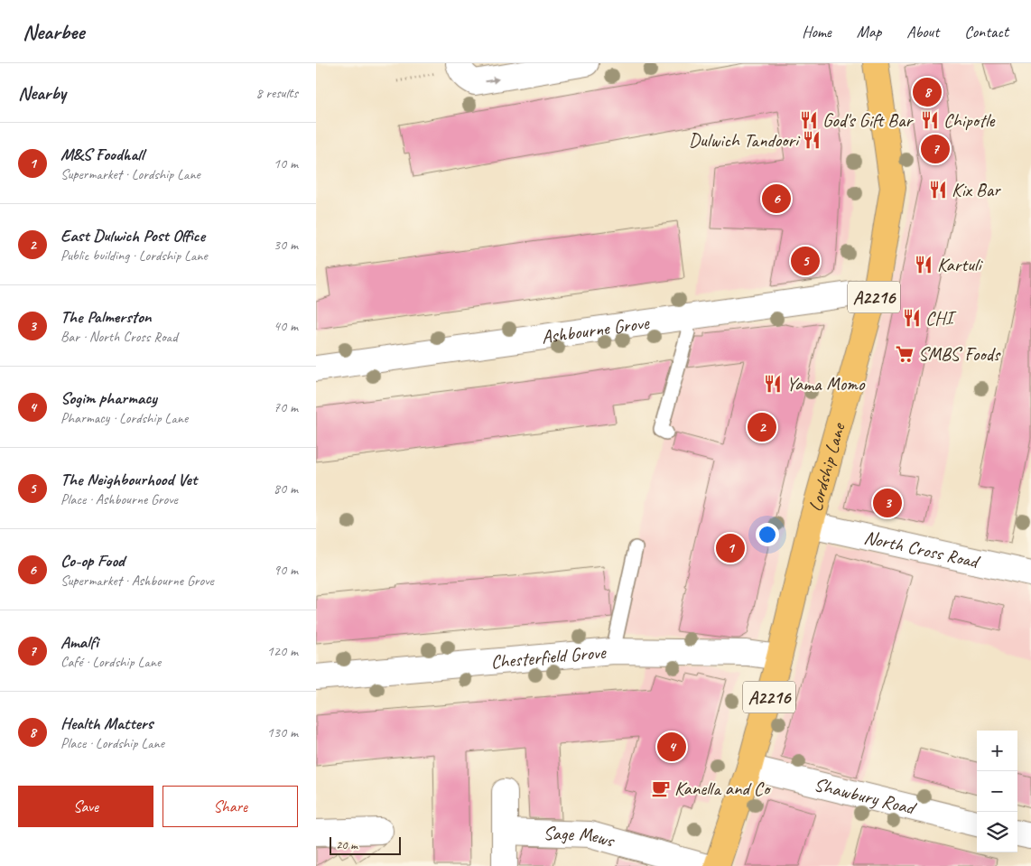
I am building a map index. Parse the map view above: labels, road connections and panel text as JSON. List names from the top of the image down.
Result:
{
  "streets": {
    "main road": ["A2216", "Lordship Lane"],
    "street": [
      "Ashbourne Grove",
      "North Cross Road",
      "Chesterfield Grove",
      "Shawbury Road",
      "Sage Mews"
    ]
  },
  "crossings": [
    ["Ashbourne Grove", "Lordship Lane"],
    ["Lordship Lane", "North Cross Road"],
    ["Lordship Lane", "Chesterfield Grove"],
    ["Lordship Lane", "Shawbury Road"]
  ],
  "places": {
    "restaurant": [
      "God's Gift Bar",
      "Chipotle",
      "Dulwich Tandoori",
      "Kix Bar",
      "Kartuli",
      "CHI",
      "Yama Momo"
    ],
    "supermarket": ["SMBS Foods"],
    "cafe": ["Kanella and Co"]
  },
  "scale_bar": "20 m",
  "page": {
    "header": "Nearbee",
    "nav": [
      "Home",
      "Map",
      "About",
      "Contact"
    ],
    "heading": ["Nearby", "8 results"],
    "pins": [
      "8",
      "7",
      "6",
      "5",
      "2",
      "3",
      "1",
      "4"
    ],
    "list": [
      {
        "mark": "1",
        "name": "M&S Foodhall",
        "note": "Supermarket · Lordship Lane",
        "value": "10 m"
      },
      {
        "mark": "2",
        "name": "East Dulwich Post Office",
        "note": "Public building · Lordship Lane",
        "value": "30 m"
      },
      {
        "mark": "3",
        "name": "The Palmerston",
        "note": "Bar · North Cross Road",
        "value": "40 m"
      },
      {
        "mark": "4",
        "name": "Sogim pharmacy",
        "note": "Pharmacy · Lordship Lane",
        "value": "70 m"
      },
      {
        "mark": "5",
        "name": "The Neighbourhood Vet",
        "note": "Place · Ashbourne Grove",
        "value": "80 m"
      },
      {
        "mark": "6",
        "name": "Co-op Food",
        "note": "Supermarket · Ashbourne Grove",
        "value": "90 m"
      },
      {
        "mark": "7",
        "name": "Amalfi",
        "note": "Café · Lordship Lane",
        "value": "120 m"
      },
      {
        "mark": "8",
        "name": "Health Matters",
        "note": "Place · Lordship Lane",
        "value": "130 m"
      }
    ],
    "map_buttons": ["+", "−"],
    "buttons": ["Save", "Share"],
    "scale": "20 m"
  }
}
